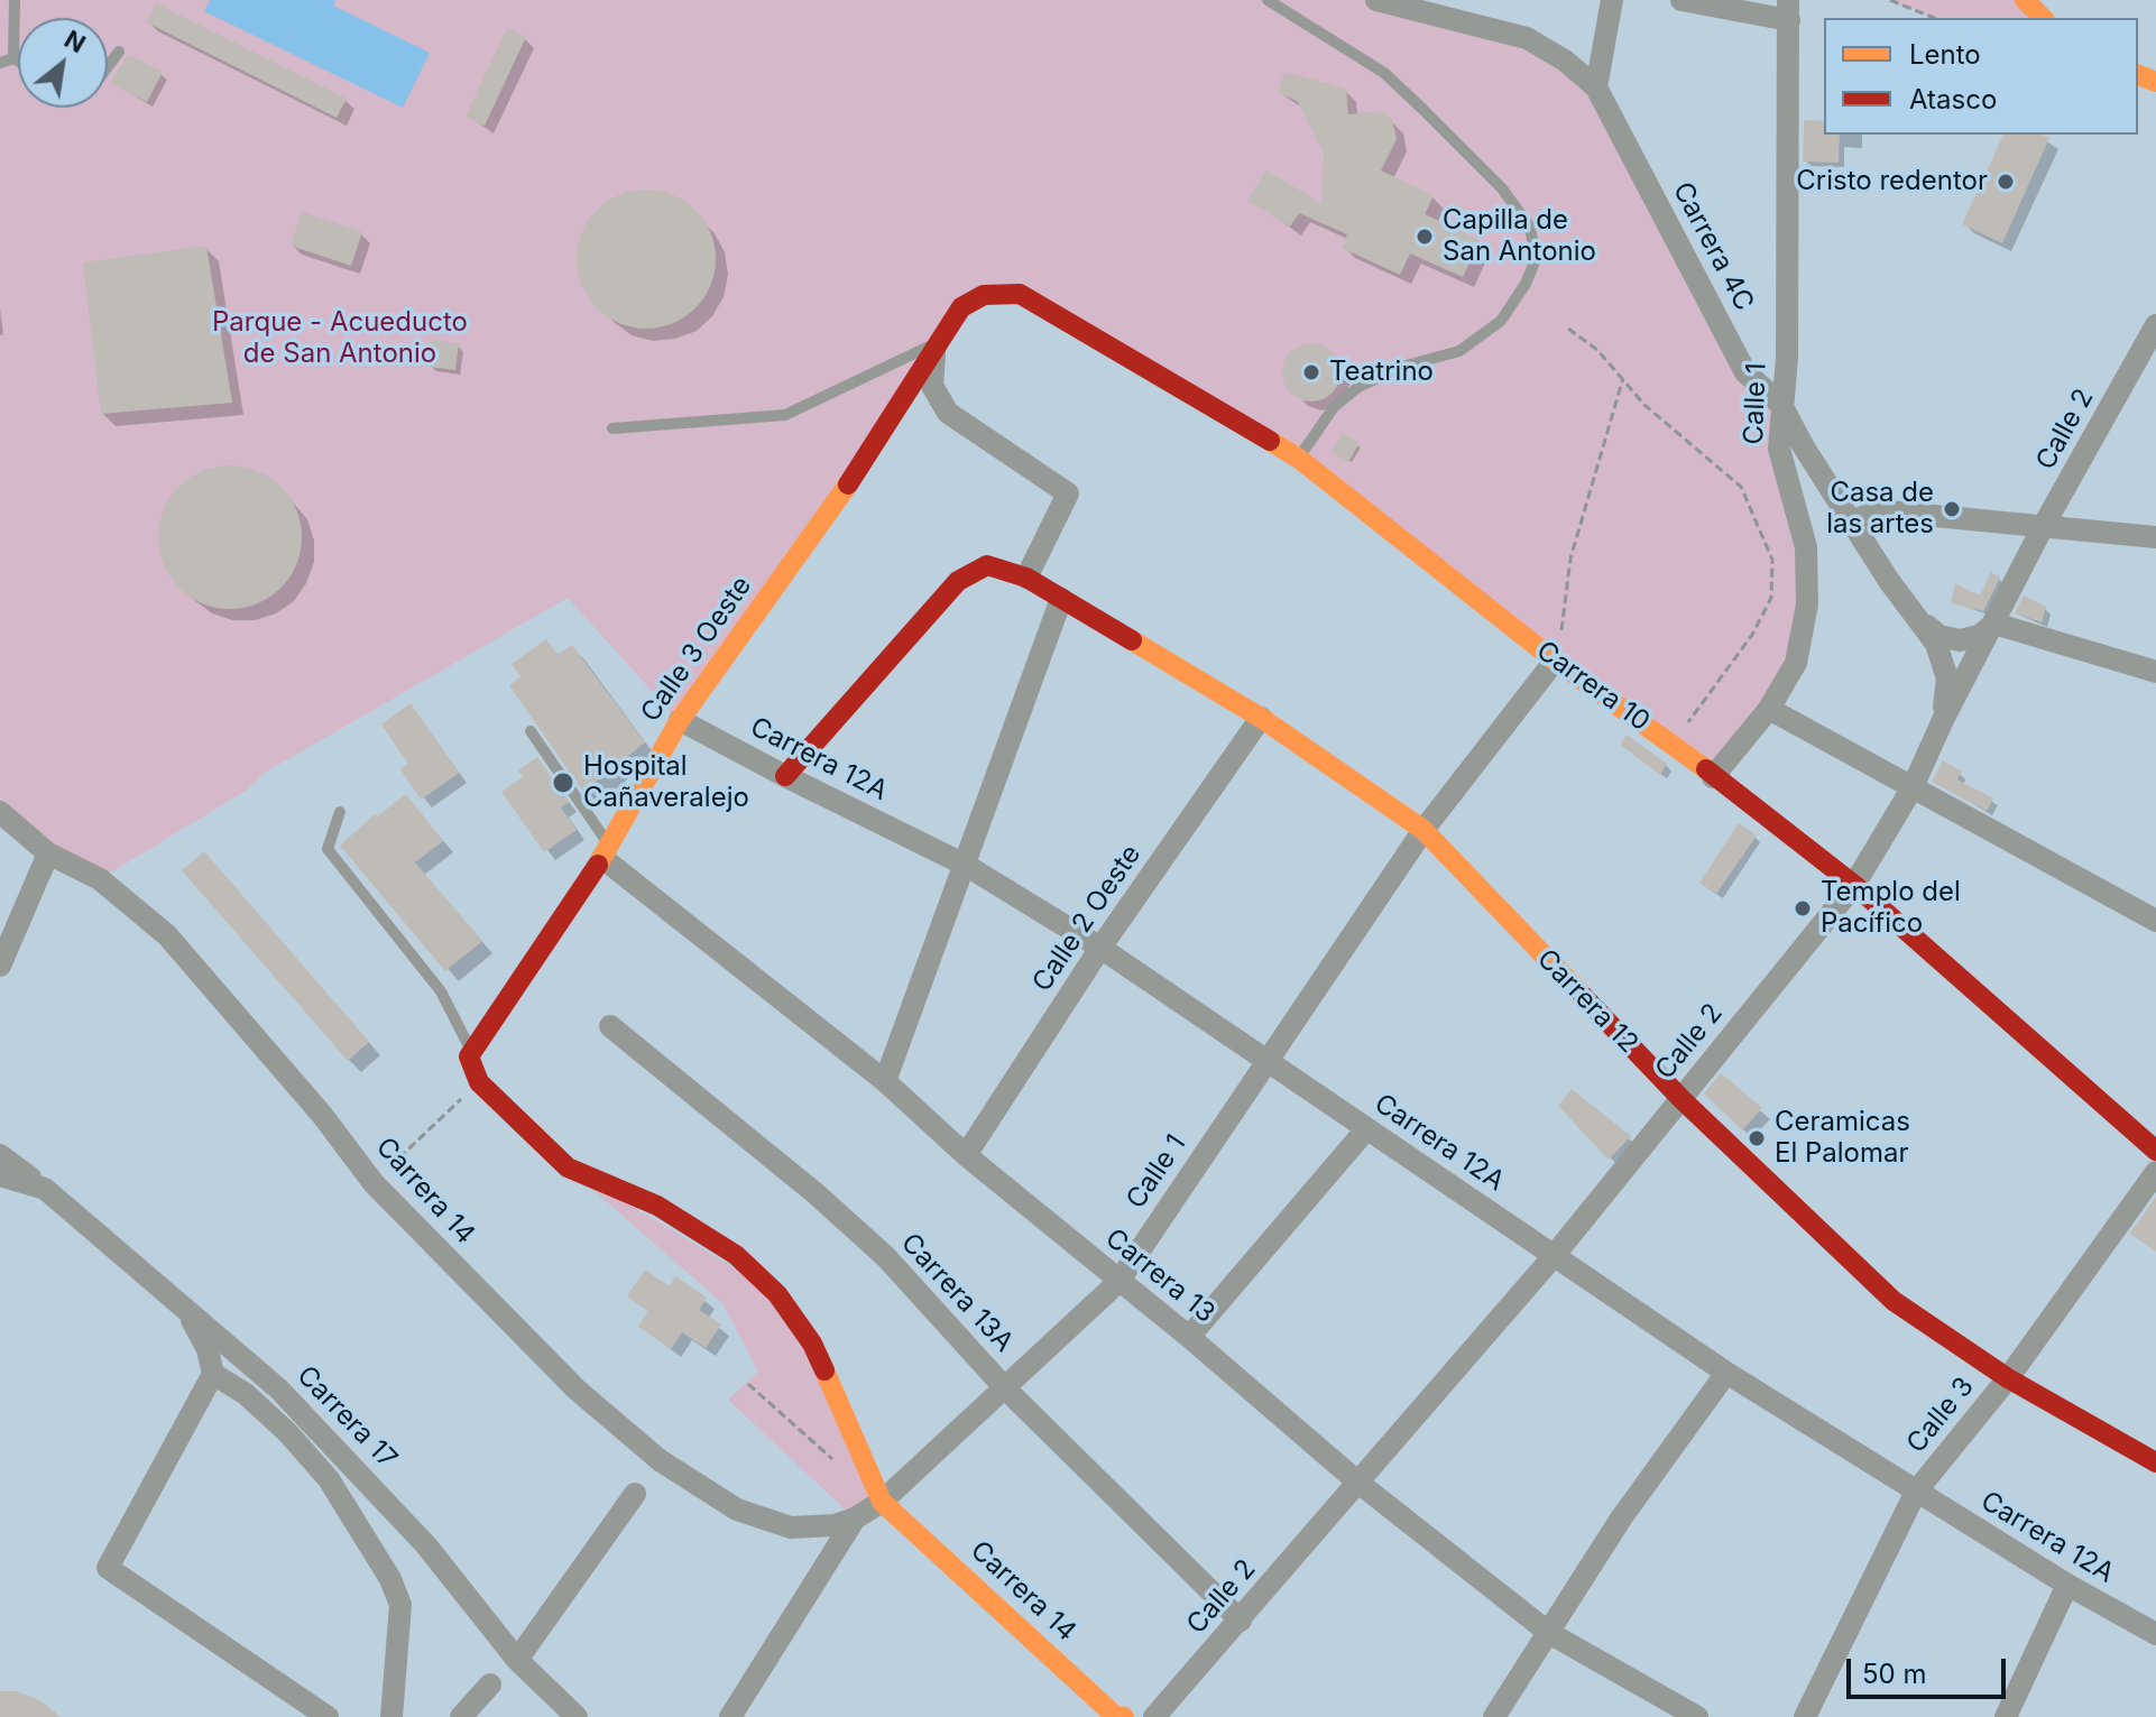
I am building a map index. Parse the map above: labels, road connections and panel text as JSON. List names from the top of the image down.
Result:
{
  "streets": {
    "street": [
      "Carrera 4C",
      "Calle 1",
      "Calle 2",
      "Calle 3 Oeste",
      "Carrera 10",
      "Carrera 12A",
      "Calle 2 Oeste",
      "Carrera 12",
      "Carrera 14",
      "Carrera 13",
      "Carrera 13A",
      "Calle 3",
      "Carrera 17"
    ]
  },
  "crossings": [
    ["Carrera 4C", "Calle 1"],
    ["Carrera 4C", "Calle 2"],
    ["Calle 1", "Carrera 10"],
    ["Calle 1", "Carrera 12A"],
    ["Calle 1", "Carrera 12"],
    ["Calle 1", "Carrera 14"],
    ["Calle 1", "Carrera 13"],
    ["Calle 1", "Carrera 13A"],
    ["Calle 2", "Carrera 10"],
    ["Calle 2", "Carrera 12A"],
    ["Calle 2", "Carrera 12"],
    ["Calle 2", "Carrera 13"],
    ["Calle 2", "Carrera 13A"],
    ["Calle 3 Oeste", "Carrera 10"],
    ["Calle 3 Oeste", "Carrera 12A"],
    ["Calle 3 Oeste", "Carrera 13"],
    ["Carrera 12A", "Calle 2 Oeste"],
    ["Carrera 12A", "Carrera 12"],
    ["Carrera 12A", "Calle 3"],
    ["Calle 2 Oeste", "Carrera 12"],
    ["Calle 2 Oeste", "Carrera 13"],
    ["Carrera 12", "Calle 3"]
  ],
  "parks": ["Parque - Acueducto de San Antonio"],
  "places": [
    "Cristo redentor",
    "Capilla de San Antonio",
    "Teatrino",
    "Casa de las artes",
    "Hospital Cañaveralejo",
    "Templo del Pacífico",
    "Ceramicas El Palomar"
  ],
  "legend": ["Lento", "Atasco"],
  "scale_bar": "50 m",
  "north": "top right"
}
